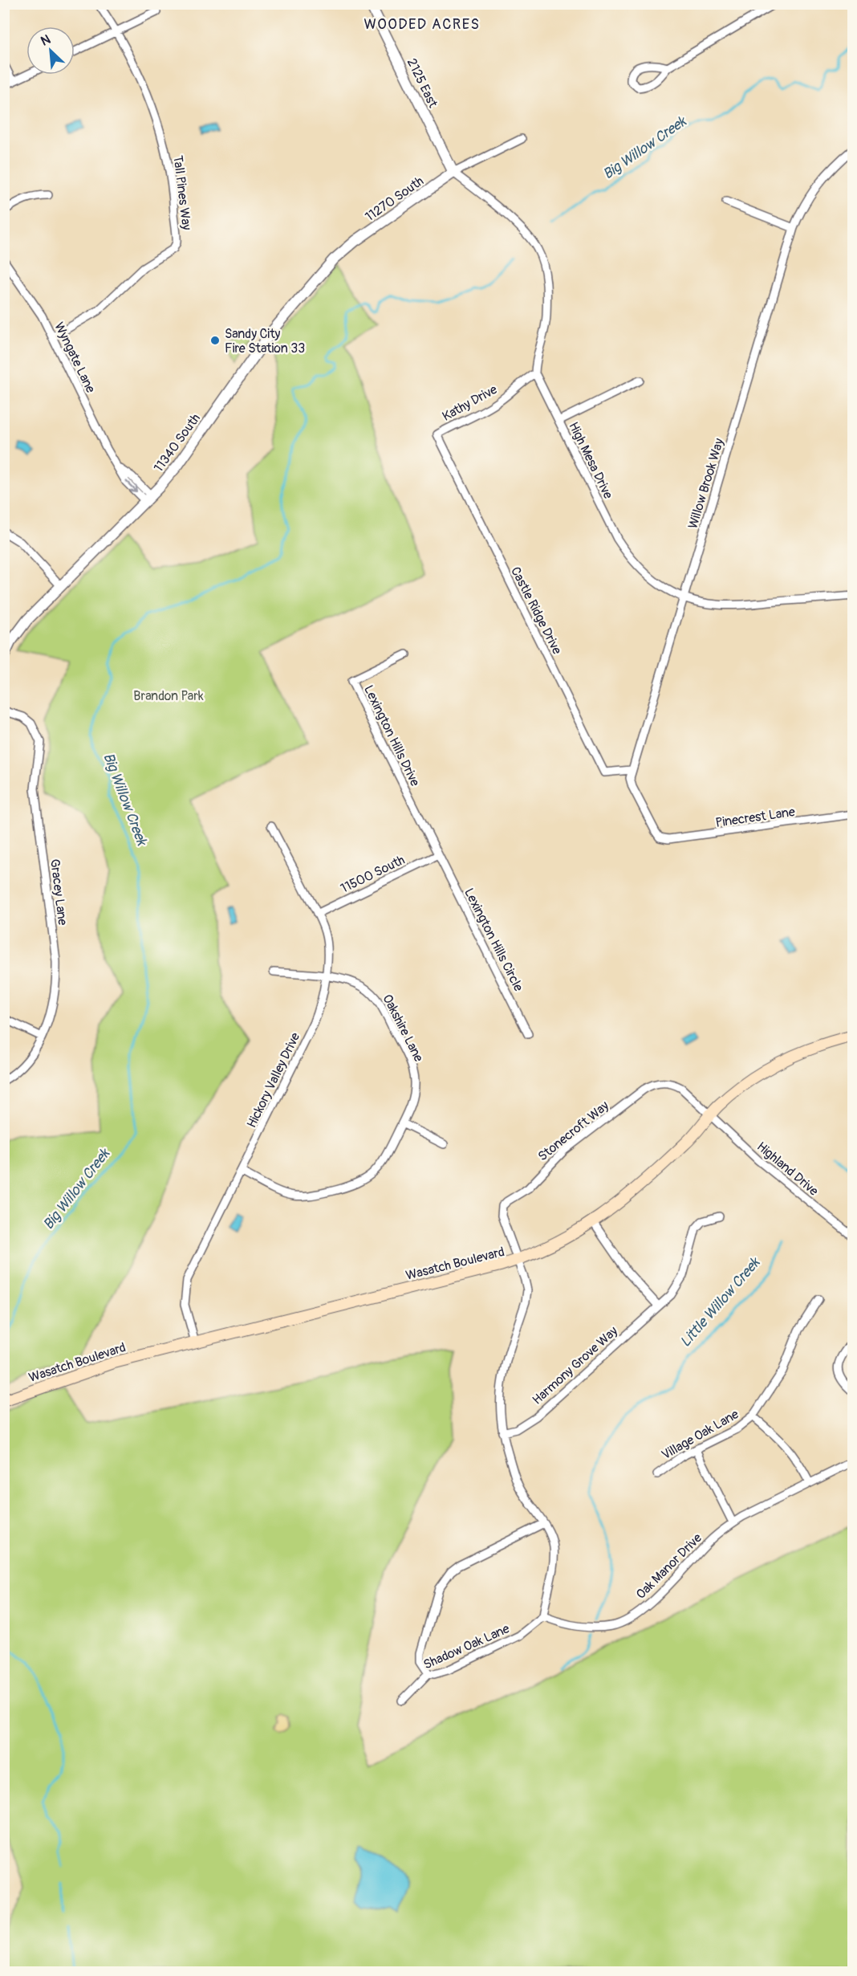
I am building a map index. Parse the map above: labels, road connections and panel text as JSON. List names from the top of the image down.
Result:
{
  "streets": {
    "main road": ["Wasatch Boulevard"],
    "street": [
      "2125 East",
      "Tall Pines Way",
      "11270 South",
      "Wyngate Lane",
      "Kathy Drive",
      "11340 South",
      "High Mesa Drive",
      "Willow Brook Way",
      "Castle Ridge Drive",
      "Lexington Hills Drive",
      "Pinecrest Lane",
      "11500 South",
      "Gracey Lane",
      "Lexington Hills Circle",
      "Oakshire Lane",
      "Hickory Valley Drive",
      "Stonecroft Way",
      "Highland Drive",
      "Harmony Grove Way",
      "Village Oak Lane",
      "Oak Manor Drive",
      "Shadow Oak Lane"
    ]
  },
  "crossings": [
    ["2125 East", "11270 South"],
    ["Tall Pines Way", "Wyngate Lane"],
    ["11270 South", "11340 South"],
    ["Wyngate Lane", "11340 South"],
    ["Kathy Drive", "High Mesa Drive"],
    ["Kathy Drive", "Castle Ridge Drive"],
    ["High Mesa Drive", "Willow Brook Way"],
    ["Willow Brook Way", "Castle Ridge Drive"],
    ["Willow Brook Way", "Pinecrest Lane"],
    ["Lexington Hills Drive", "11500 South"],
    ["Lexington Hills Drive", "Lexington Hills Circle"],
    ["11500 South", "Lexington Hills Circle"],
    ["11500 South", "Hickory Valley Drive"],
    ["Oakshire Lane", "Hickory Valley Drive"],
    ["Hickory Valley Drive", "Wasatch Boulevard"],
    ["Stonecroft Way", "Highland Drive"],
    ["Stonecroft Way", "Wasatch Boulevard"],
    ["Highland Drive", "Wasatch Boulevard"],
    ["Village Oak Lane", "Oak Manor Drive"],
    ["Oak Manor Drive", "Shadow Oak Lane"]
  ],
  "districts": ["WOODED ACRES"],
  "water": ["Big Willow Creek", "Little Willow Creek"],
  "parks": ["Brandon Park"],
  "places": ["Sandy City Fire Station 33"],
  "north": "top left"
}
